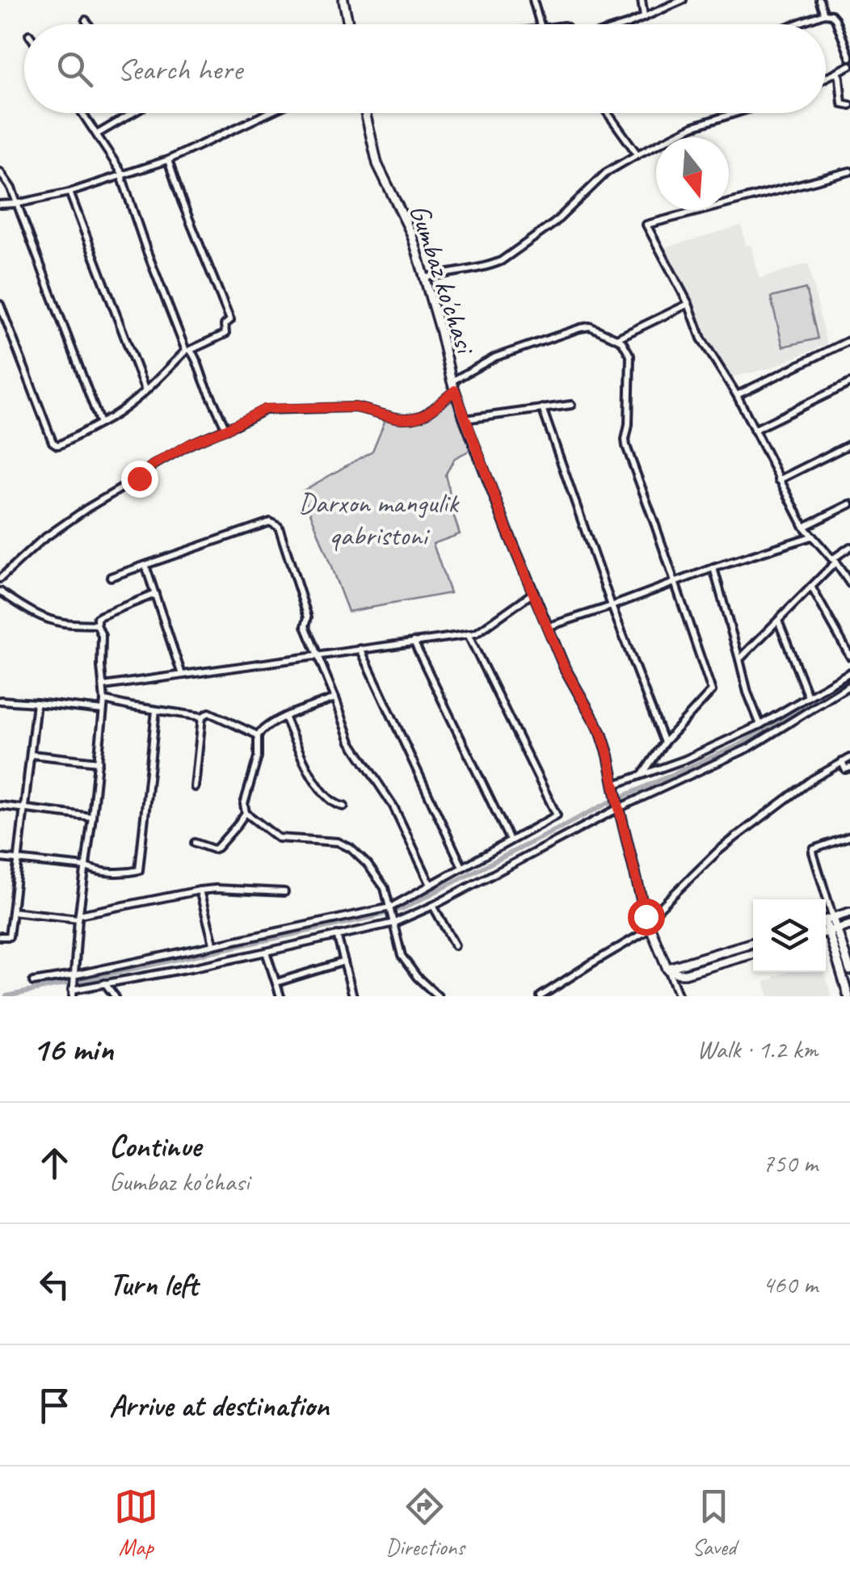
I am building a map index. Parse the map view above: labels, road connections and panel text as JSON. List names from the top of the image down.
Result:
{
  "streets": {
    "main road": ["Gumbaz ko'chasi"]
  },
  "parks": ["Darxon mangulik qabristoni"],
  "north": "bottom",
  "page": {
    "search": "Search here",
    "heading": ["16 min", "Walk · 1.2 km"],
    "list": [
      ["Continue", "Gumbaz ko'chasi", "750 m"],
      ["Turn left", "460 m"],
      "Arrive at destination"
    ],
    "nav": ["Map", "Directions", "Saved"]
  }
}
